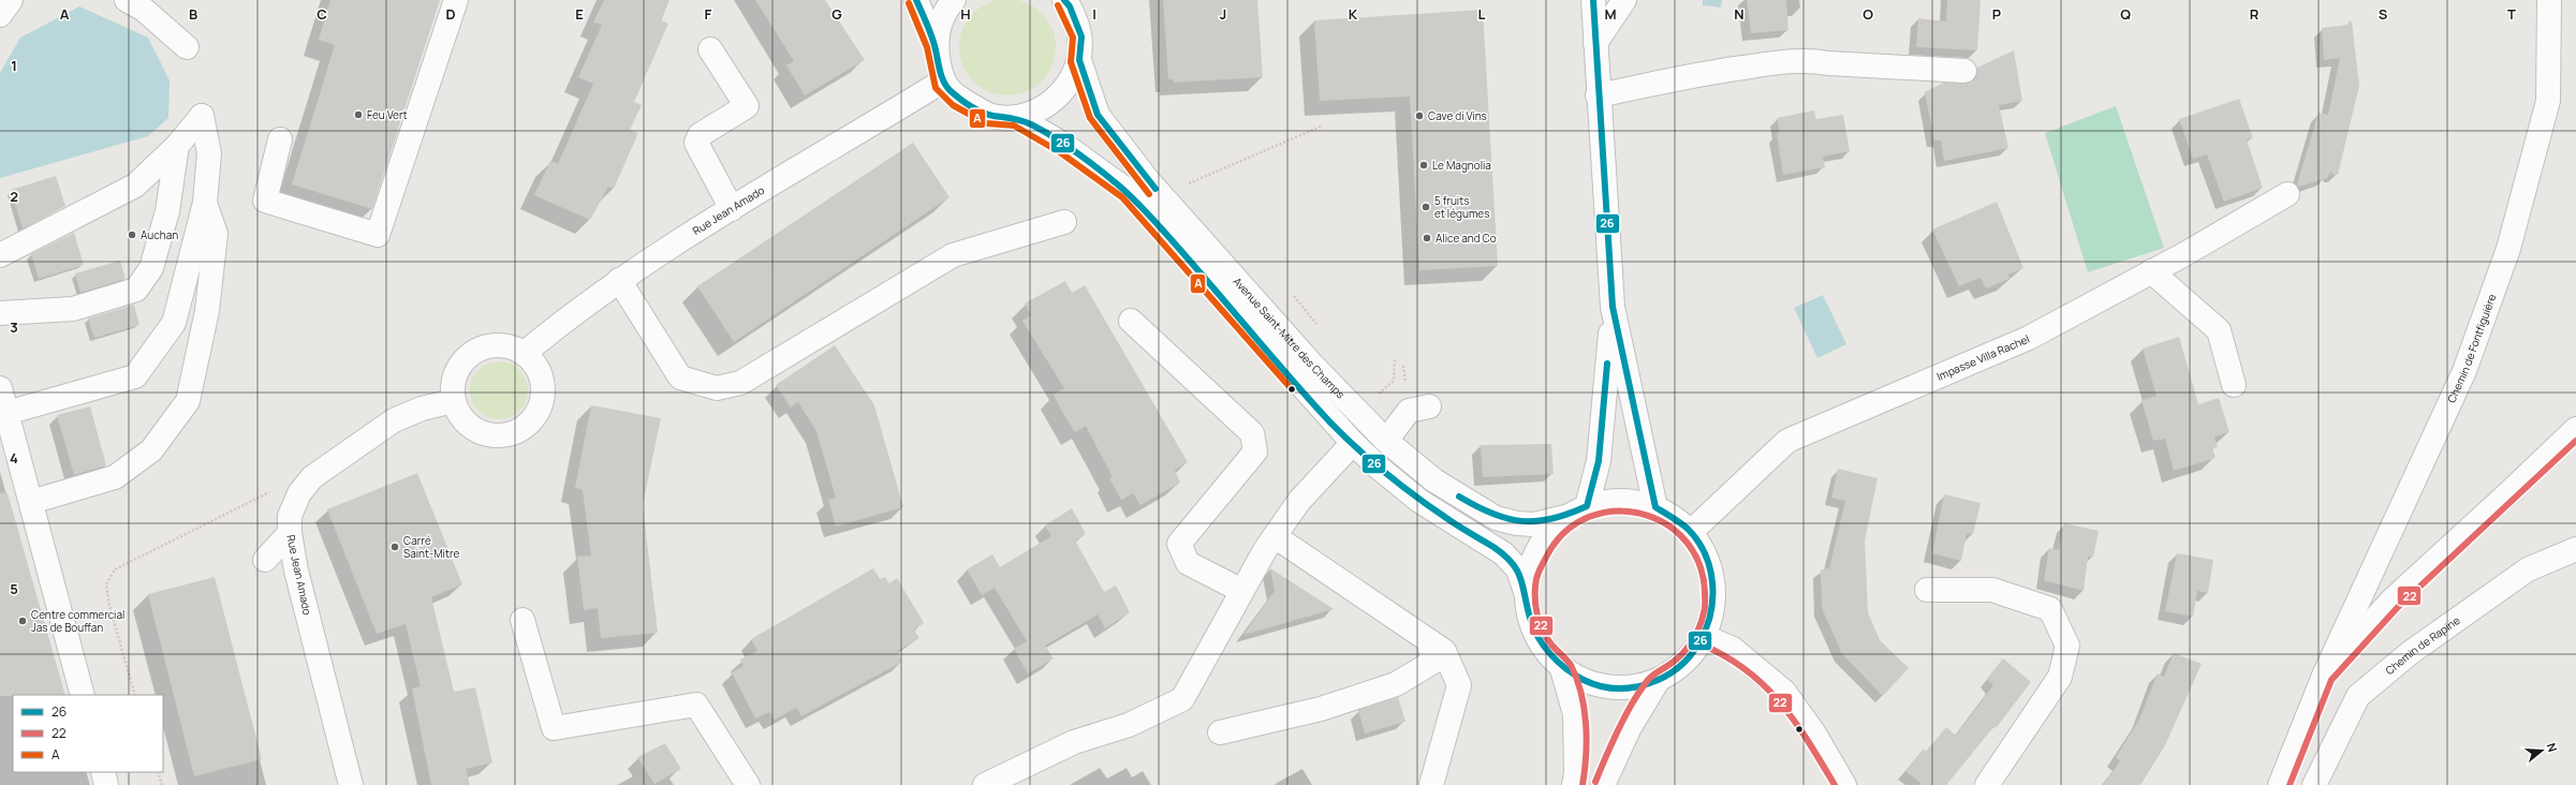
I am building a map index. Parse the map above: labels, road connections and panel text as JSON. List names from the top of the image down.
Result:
{
  "streets": {
    "street": [
      "Rue Jean Amado",
      "Avenue Saint-Mitre des Champs",
      "Chemin de Fontfiguière",
      "Impasse Villa Rachel",
      "Chemin de Rapine"
    ]
  },
  "crossings": [
    ["Avenue Saint-Mitre des Champs", "Impasse Villa Rachel"]
  ],
  "places": [
    "Feu Vert",
    "Cave di Vins",
    "Le Magnolia",
    "5 fruits et légumes",
    "Auchan",
    "Alice and Co",
    "Carré Saint-Mitre",
    "Centre commercial Jas de Bouffan"
  ],
  "lines": ["transit line 26", "transit line A", "transit line 22"],
  "legend": ["26", "22", "A"],
  "north": "right",
  "grid": {
    "columns": [
      "A",
      "B",
      "C",
      "D",
      "E",
      "F",
      "G",
      "H",
      "I",
      "J",
      "K",
      "L",
      "M",
      "N",
      "O",
      "P",
      "Q",
      "R",
      "S",
      "T"
    ],
    "rows": [
      "1",
      "2",
      "3",
      "4",
      "5"
    ]
  }
}
